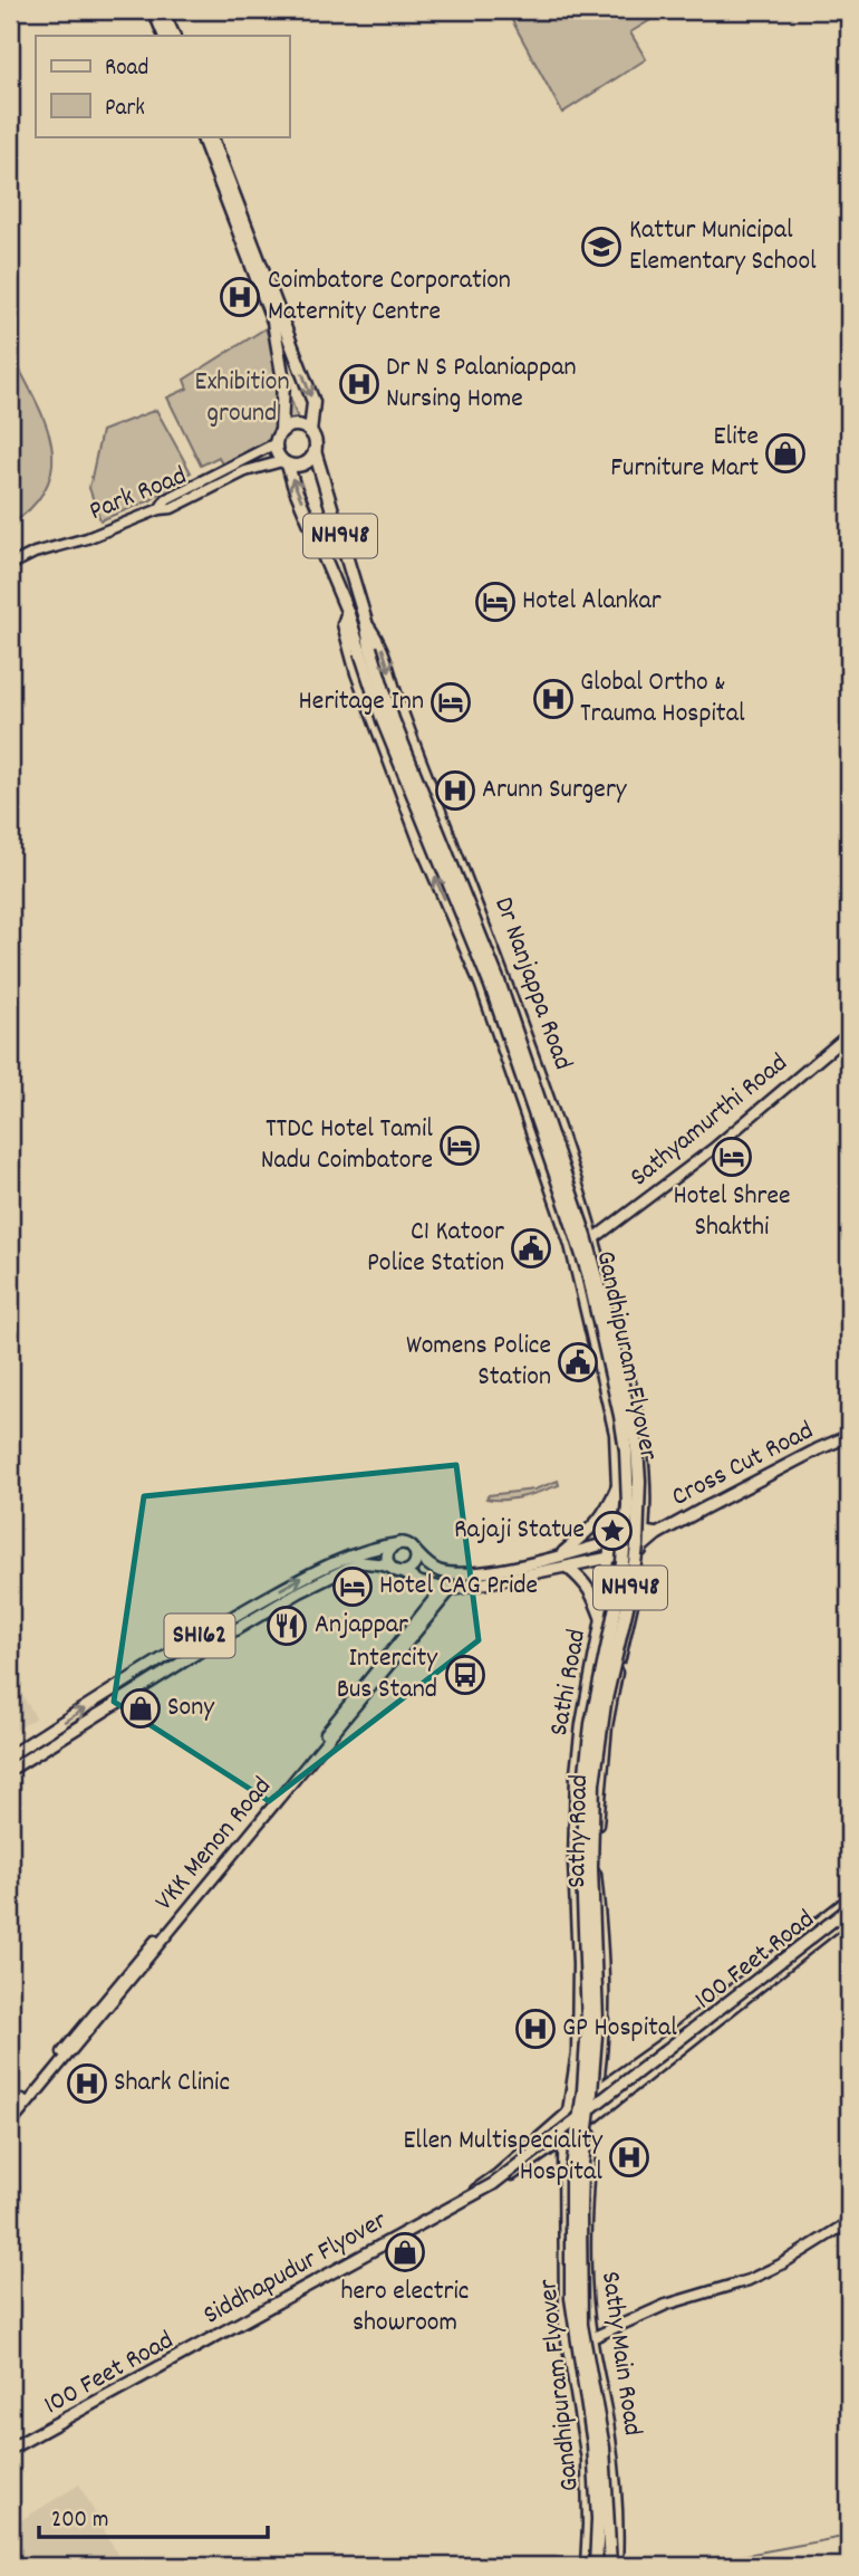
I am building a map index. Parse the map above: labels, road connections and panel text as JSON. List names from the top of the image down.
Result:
{
  "streets": {
    "highway": ["NH948", "Dr Nanjappa Road", "Gandhipuram Flyover"],
    "main road": [
      "Cross Cut Road",
      "SH162",
      "100 Feet Road",
      "Siddhapudur Flyover"
    ],
    "street": [
      "Park Road",
      "Sathyamurthi Road",
      "Sathi Road",
      "Sathy Road",
      "VKK Menon Road",
      "Sathy Main Road"
    ]
  },
  "crossings": [
    ["Park Road", "NH948"],
    ["Park Road", "Dr Nanjappa Road"],
    ["NH948", "Dr Nanjappa Road"],
    ["Dr Nanjappa Road", "Sathyamurthi Road"],
    ["Dr Nanjappa Road", "Gandhipuram Flyover"],
    ["Dr Nanjappa Road", "Cross Cut Road"],
    ["Dr Nanjappa Road", "Sathi Road"],
    ["Dr Nanjappa Road", "Sathy Road"],
    ["Cross Cut Road", "Sathy Road"],
    ["SH162", "VKK Menon Road"],
    ["Sathi Road", "100 Feet Road"],
    ["Sathi Road", "Sathy Main Road"],
    ["Sathy Road", "100 Feet Road"],
    ["Sathy Road", "Sathy Main Road"],
    ["100 Feet Road", "Siddhapudur Flyover"],
    ["100 Feet Road", "Sathy Main Road"]
  ],
  "parks": ["Exhibition ground"],
  "places": {
    "school or university": ["Kattur Municipal Elementary School"],
    "hospital": [
      "Coimbatore Corporation Maternity Centre",
      "Dr N S Palaniappan Nursing Home",
      "Global Ortho & Trauma Hospital",
      "Arunn Surgery",
      "GP Hospital",
      "Shark Clinic",
      "Ellen Multispeciality Hospital"
    ],
    "shop": ["Elite Furniture Mart", "Sony", "hero electric showroom"],
    "hotel": [
      "Hotel Alankar",
      "Heritage Inn",
      "TTDC Hotel Tamil Nadu Coimbatore",
      "Hotel Shree Shakthi",
      "Hotel CAG Pride"
    ],
    "public building": ["C1 Katoor Police Station", "Womens Police Station"],
    "place": ["Rajaji Statue"],
    "restaurant": ["Anjappar"],
    "bus stop": ["Intercity Bus Stand"]
  },
  "legend": ["Road", "Park"],
  "scale_bar": "200 m"
}
